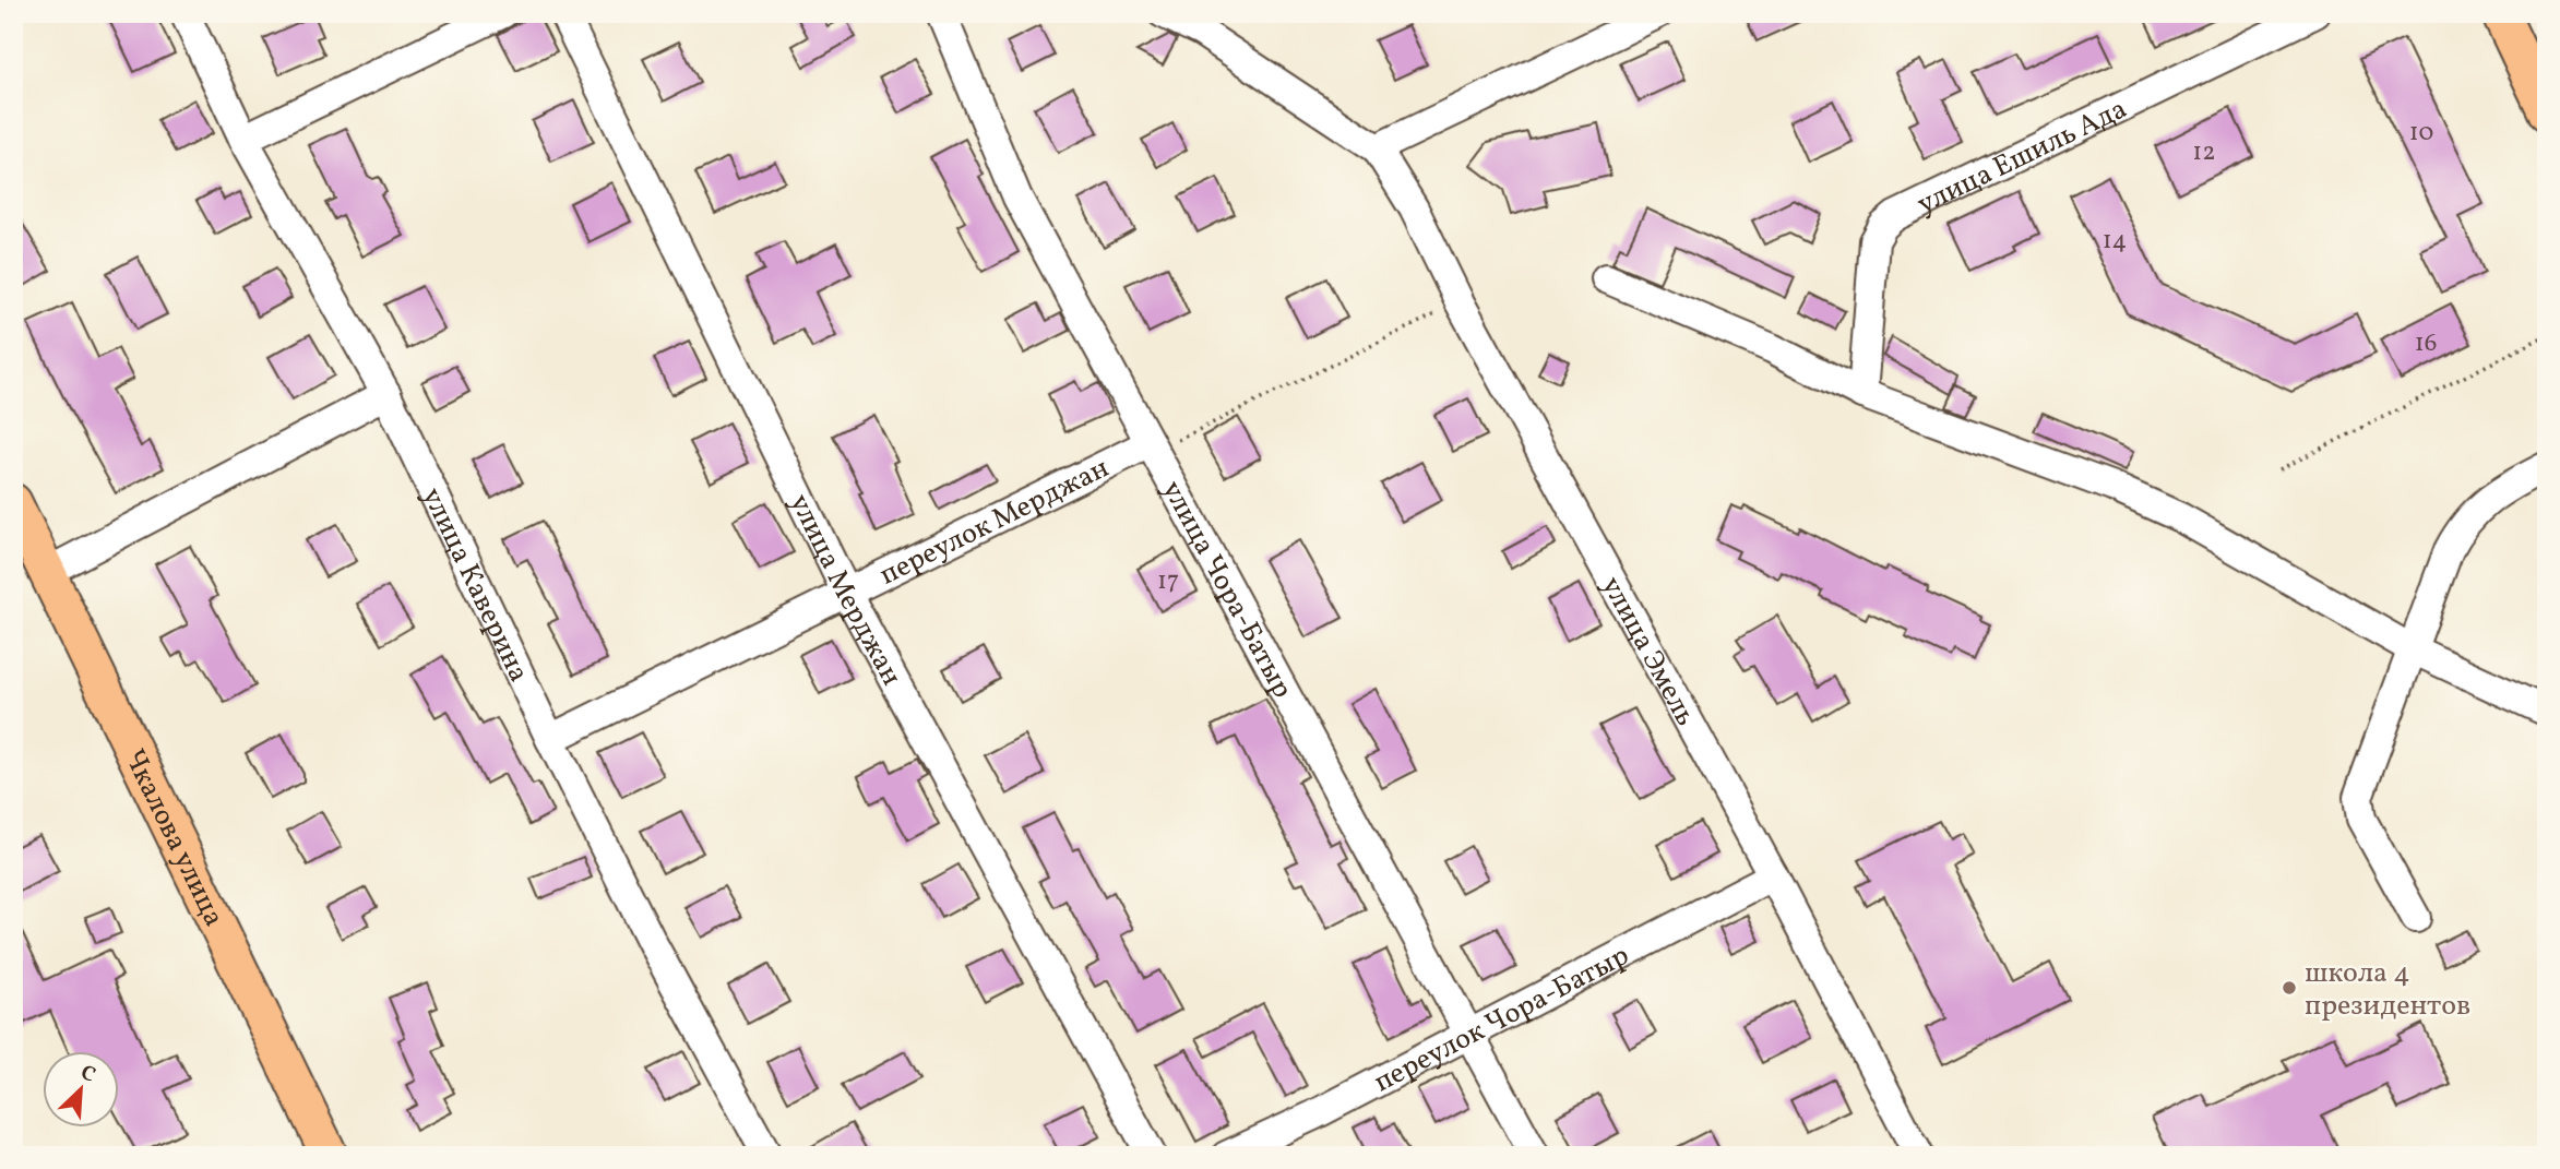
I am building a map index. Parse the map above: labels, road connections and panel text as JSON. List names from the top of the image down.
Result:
{
  "streets": {
    "main road": ["Чкалова улица"],
    "street": [
      "улица Ешиль Ада",
      "переулок Мерджан",
      "улица Каверина",
      "улица Чора-Батыр",
      "улица Мерджан",
      "улица Эмель",
      "переулок Чора-Батыр"
    ]
  },
  "crossings": [
    ["переулок Мерджан", "улица Каверина"],
    ["переулок Мерджан", "улица Чора-Батыр"],
    ["переулок Мерджан", "улица Мерджан"],
    ["улица Чора-Батыр", "переулок Чора-Батыр"],
    ["улица Эмель", "переулок Чора-Батыр"]
  ],
  "places": ["школа 4 президентов"],
  "house_numbers": [
    "10",
    "12",
    "14",
    "16",
    "17"
  ],
  "north": "top right"
}
